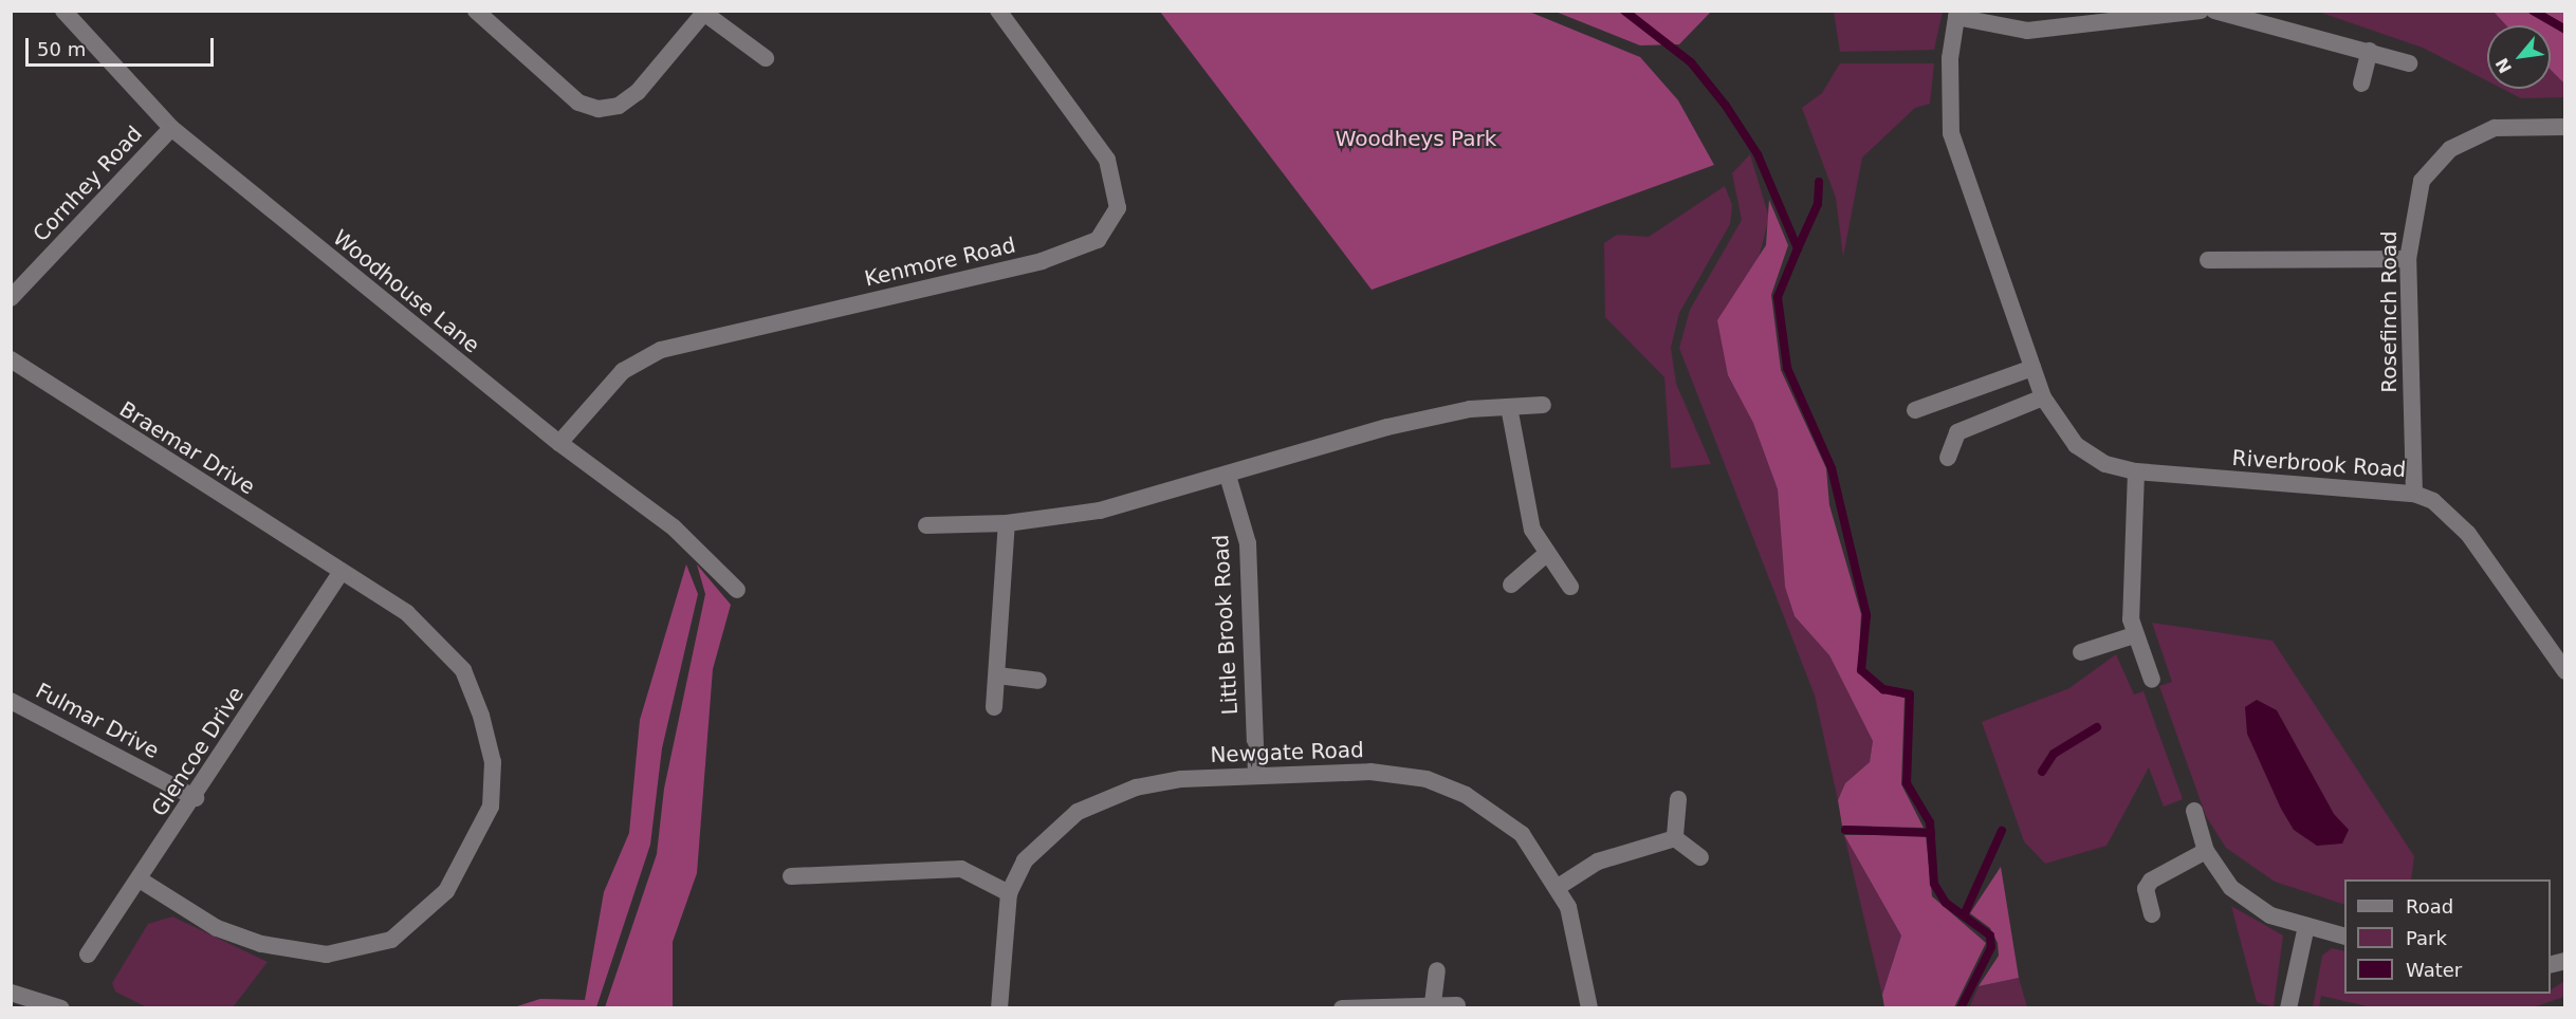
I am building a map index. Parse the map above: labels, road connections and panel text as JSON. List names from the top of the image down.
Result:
{
  "streets": {
    "street": [
      "Cornhey Road",
      "Kenmore Road",
      "Woodhouse Lane",
      "Rosefinch Road",
      "Braemar Drive",
      "Riverbrook Road",
      "Little Brook Road",
      "Fulmar Drive",
      "Glencoe Drive",
      "Newgate Road"
    ]
  },
  "crossings": [
    ["Cornhey Road", "Woodhouse Lane"],
    ["Kenmore Road", "Woodhouse Lane"],
    ["Rosefinch Road", "Riverbrook Road"],
    ["Braemar Drive", "Glencoe Drive"],
    ["Little Brook Road", "Newgate Road"],
    ["Fulmar Drive", "Glencoe Drive"]
  ],
  "parks": ["Woodheys Park"],
  "legend": ["Road", "Park", "Water"],
  "scale_bar": "50 m",
  "north": "bottom left"
}
